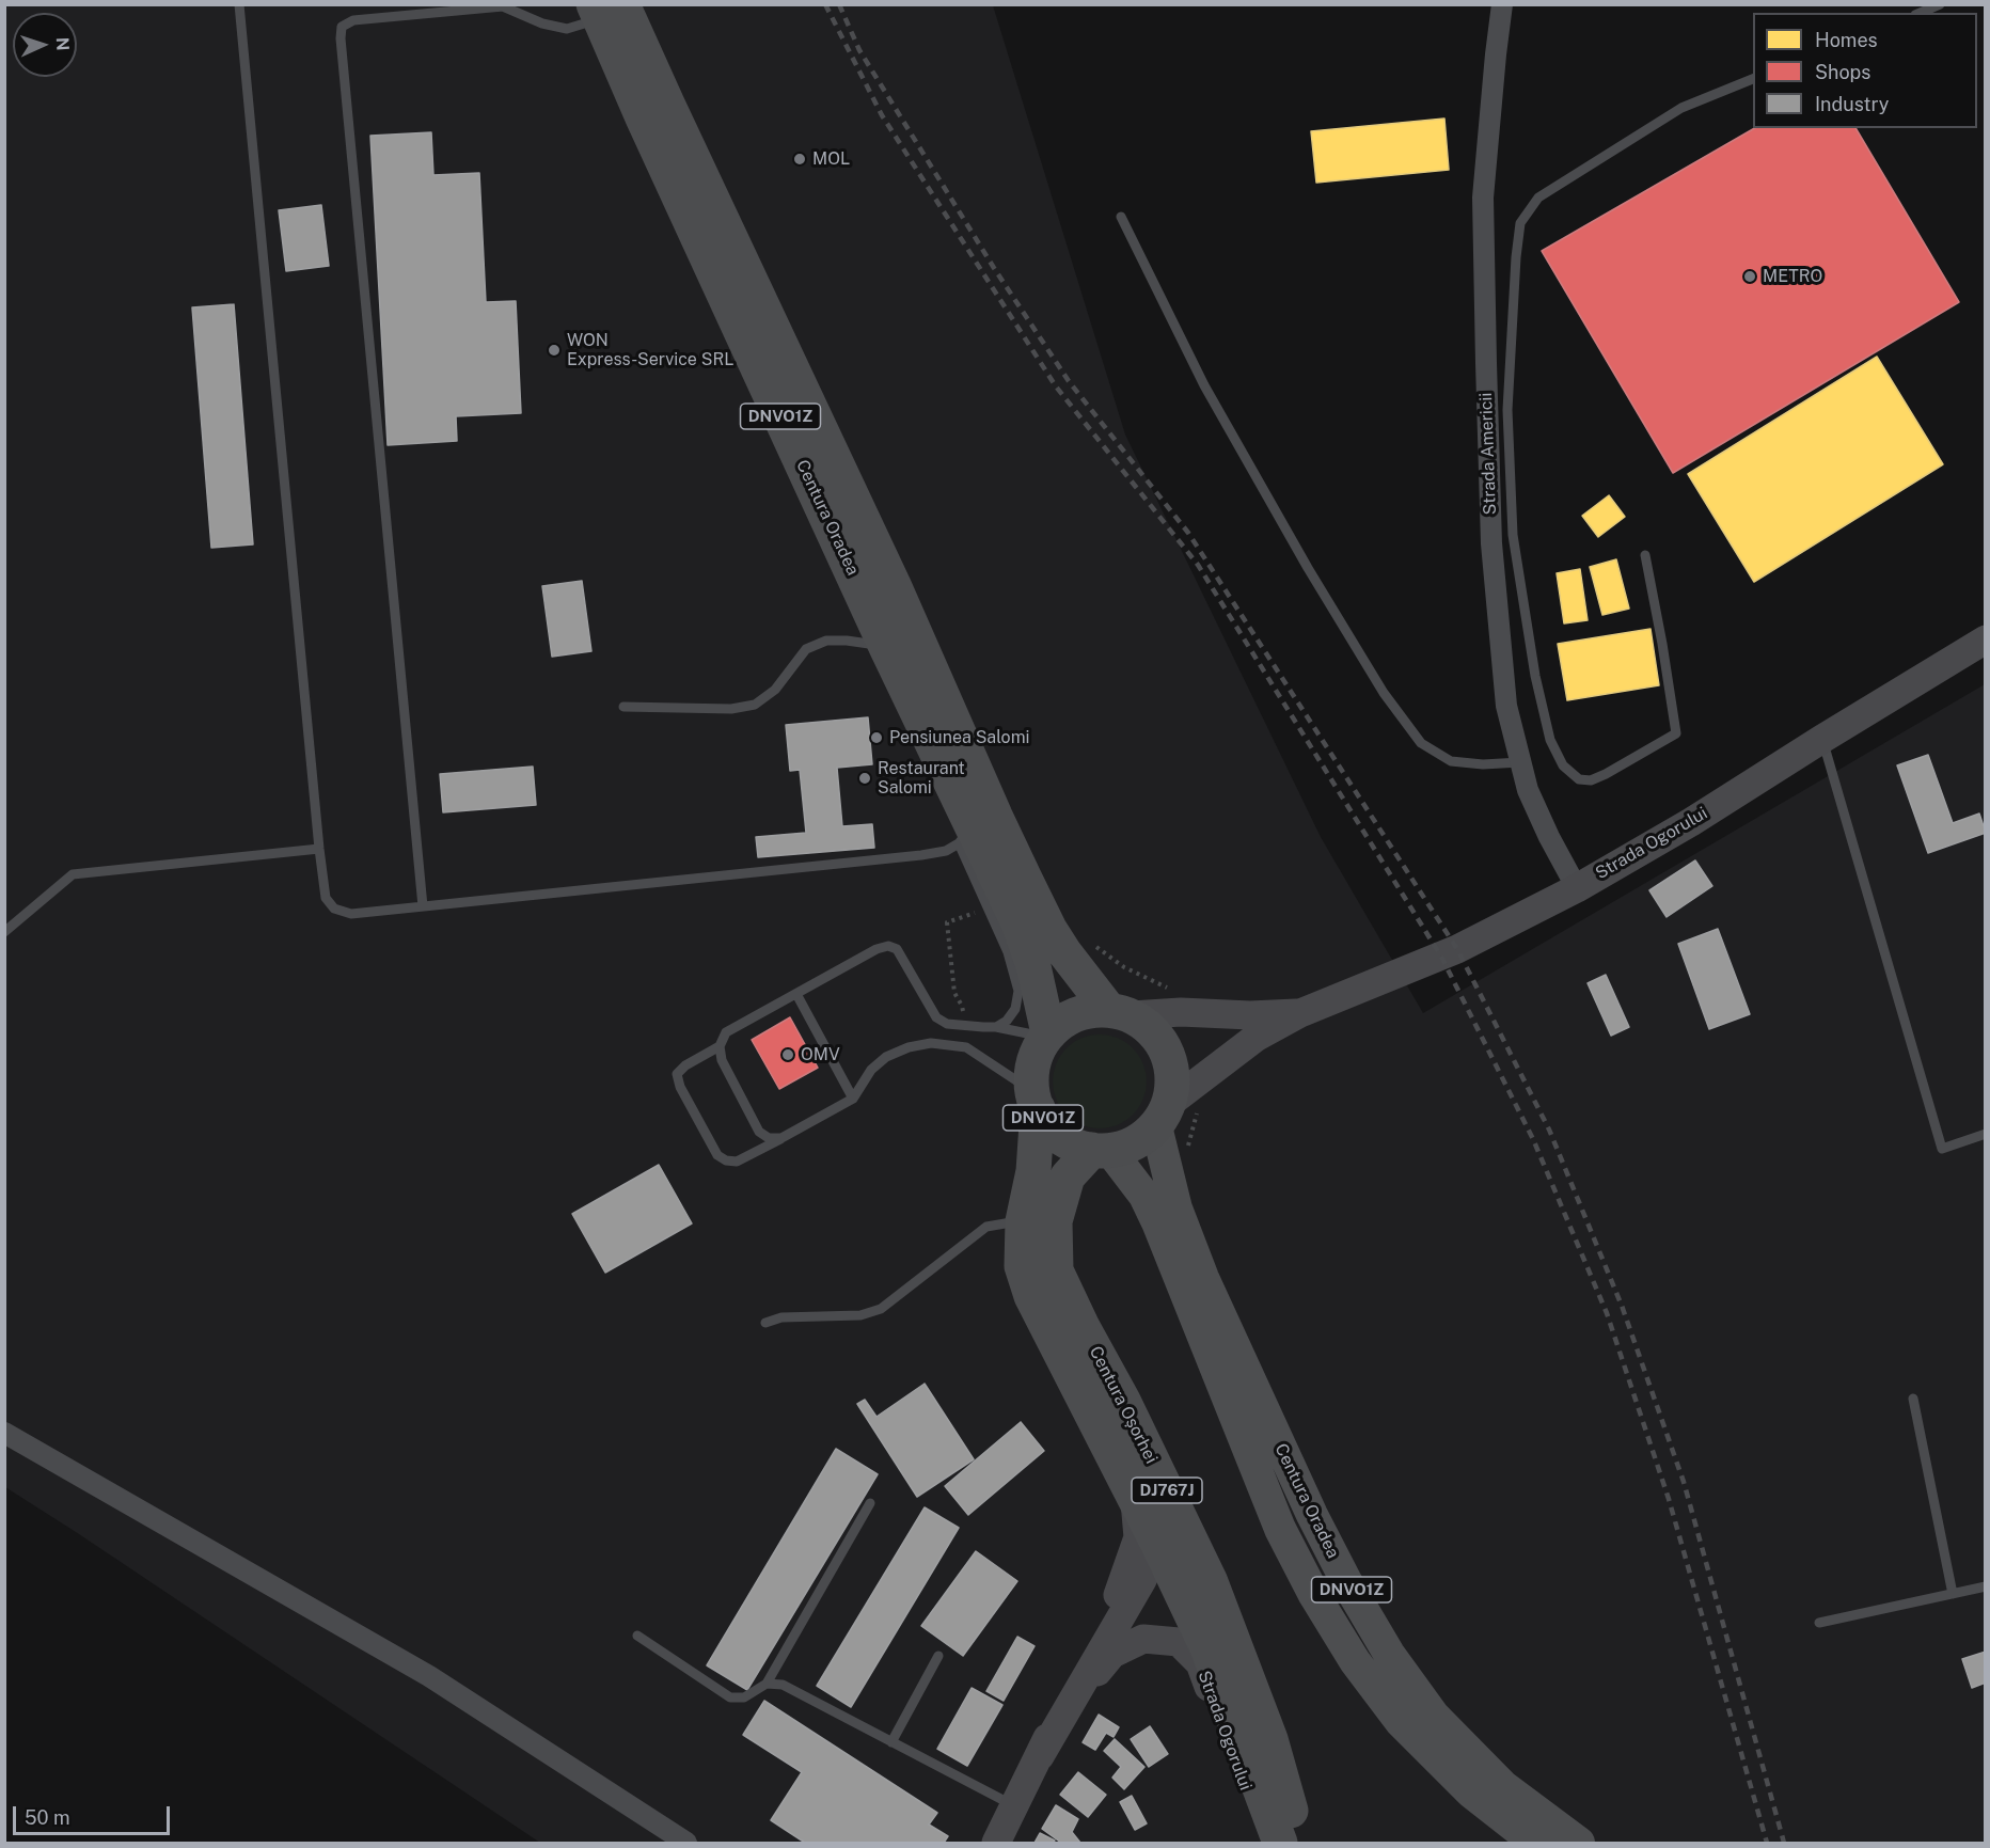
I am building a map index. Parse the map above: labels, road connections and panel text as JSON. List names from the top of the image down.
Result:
{
  "streets": {
    "highway": [
      "DNVO1Z",
      "Centura Oradea",
      "Centura Oșorhei",
      "DJ767J"
    ],
    "street": ["Strada Americii", "Strada Ogorului"]
  },
  "crossings": [
    ["DNVO1Z", "Centura Oradea"],
    ["DNVO1Z", "Strada Ogorului"],
    ["DNVO1Z", "Centura Oșorhei"],
    ["Strada Americii", "Strada Ogorului"],
    ["Centura Oradea", "Strada Ogorului"],
    ["Centura Oradea", "Centura Oșorhei"],
    ["Strada Ogorului", "Centura Oșorhei"],
    ["Strada Ogorului", "DJ767J"],
    ["Centura Oșorhei", "DJ767J"]
  ],
  "places": [
    "MOL",
    "METRO",
    "WON Express-Service SRL",
    "Pensiunea Salomi",
    "Restaurant Salomi",
    "OMV"
  ],
  "legend": ["Homes", "Shops", "Industry"],
  "scale_bar": "50 m",
  "north": "right"
}
